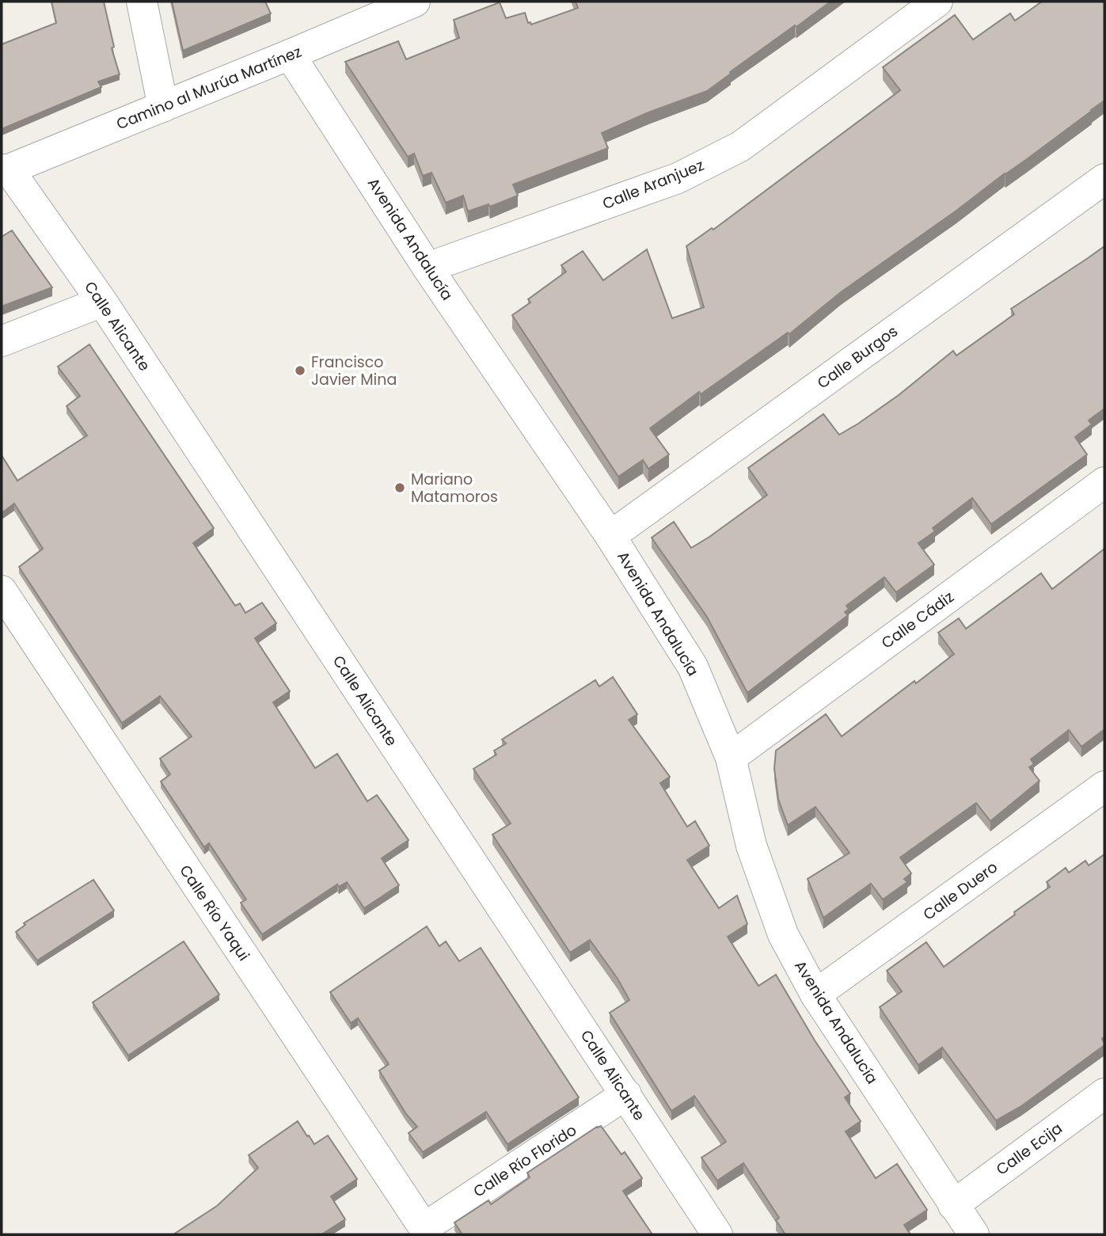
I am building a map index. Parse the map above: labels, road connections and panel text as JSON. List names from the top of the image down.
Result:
{
  "streets": {
    "street": [
      "Camino al Murúa Martínez",
      "Calle Aranjuez",
      "Avenida Andalucía",
      "Calle Alicante",
      "Calle Burgos",
      "Calle Cádiz",
      "Calle Duero",
      "Calle Río Yaqui",
      "Calle Ecija",
      "Calle Río Florido"
    ]
  },
  "crossings": [
    ["Camino al Murúa Martínez", "Avenida Andalucía"],
    ["Camino al Murúa Martínez", "Calle Alicante"],
    ["Calle Aranjuez", "Avenida Andalucía"],
    ["Avenida Andalucía", "Calle Burgos"],
    ["Avenida Andalucía", "Calle Cádiz"],
    ["Avenida Andalucía", "Calle Duero"],
    ["Avenida Andalucía", "Calle Ecija"],
    ["Calle Alicante", "Calle Río Florido"],
    ["Calle Río Yaqui", "Calle Río Florido"]
  ],
  "places": ["Francisco Javier Mina", "Mariano Matamoros"]
}
